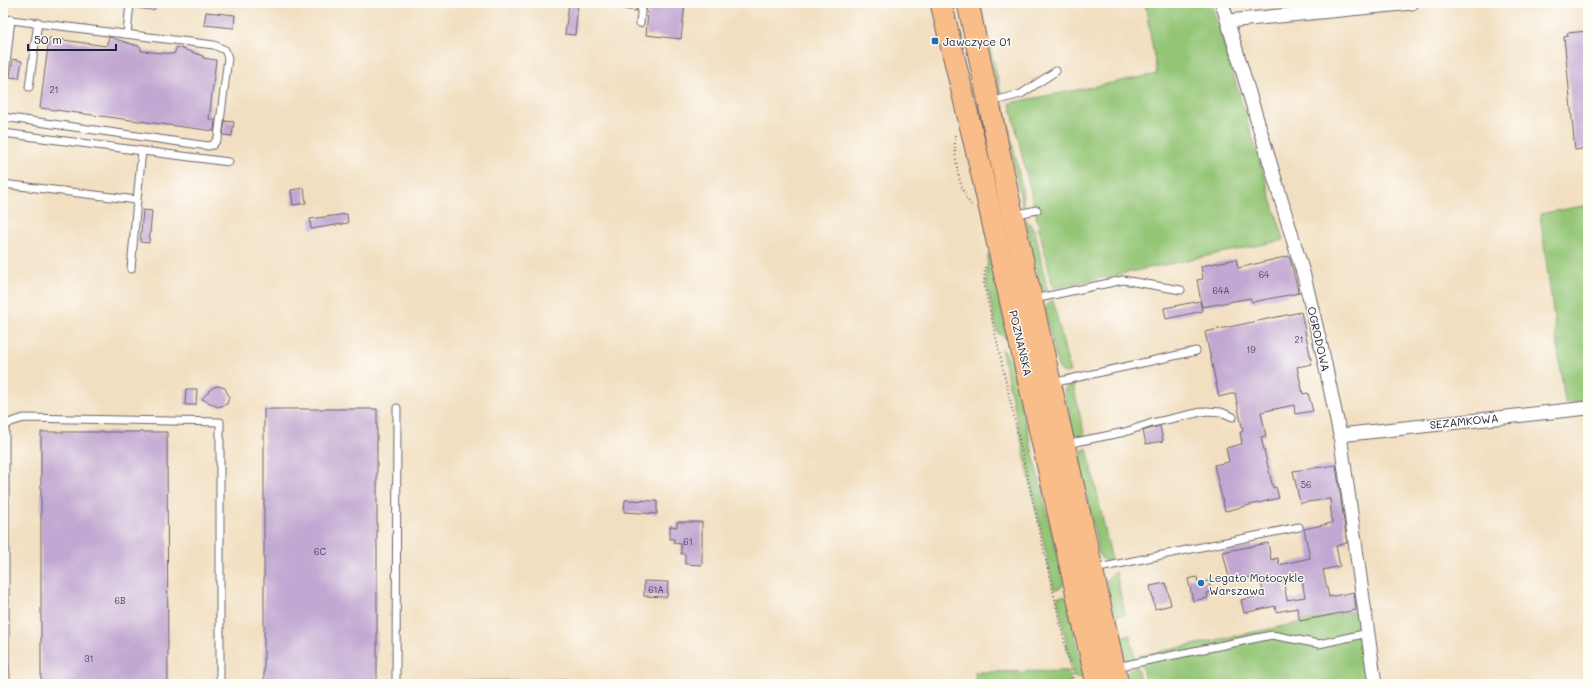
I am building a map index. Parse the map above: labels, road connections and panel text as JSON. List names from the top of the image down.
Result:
{
  "streets": {
    "main road": ["POZNAŃSKA"],
    "street": ["OGRODOWA", "SEZAMKOWA"]
  },
  "crossings": [
    ["OGRODOWA", "SEZAMKOWA"]
  ],
  "places": {
    "transit": ["Jawczyce 01"],
    "other": ["Legato Motocykle Warszawa"]
  },
  "house_numbers": [
    "21",
    "64",
    "64A",
    "21",
    "19",
    "56",
    "61",
    "6C",
    "61A",
    "6B",
    "31"
  ],
  "scale_bar": "50 m"
}
